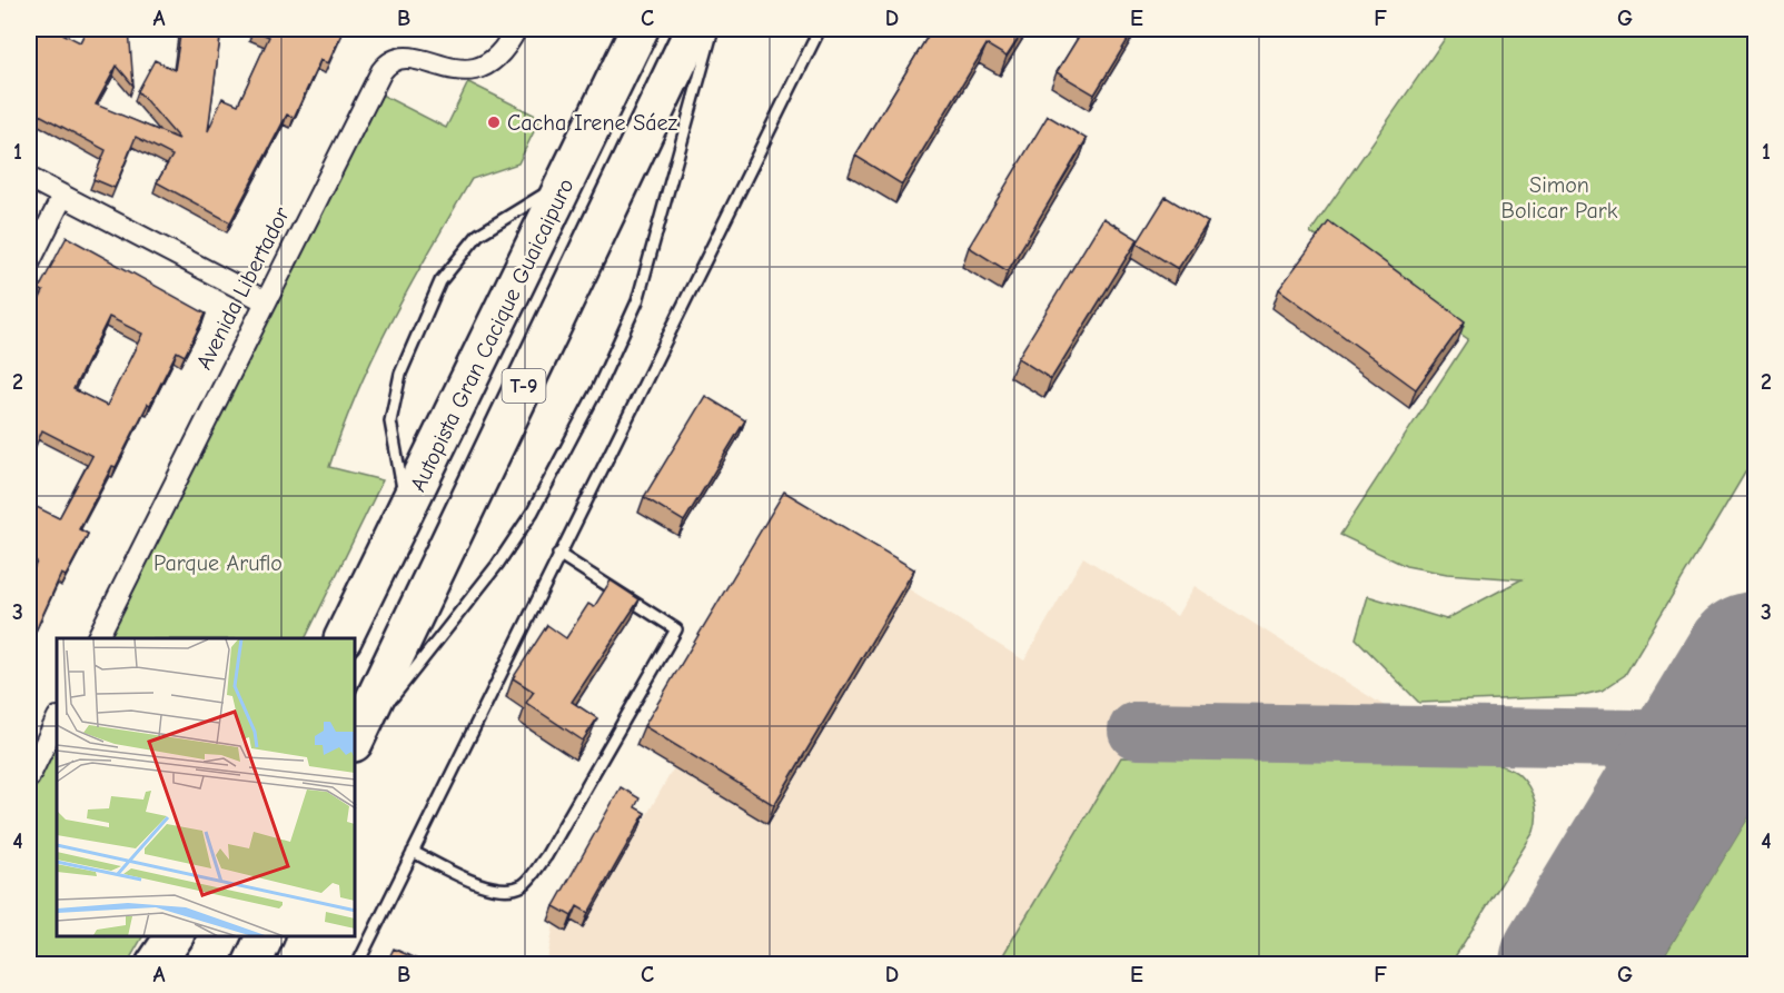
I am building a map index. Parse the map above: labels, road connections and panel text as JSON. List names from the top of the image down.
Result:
{
  "streets": {
    "highway": ["Autopista Gran Cacique Guaicaipuro", "T-9"],
    "street": ["Avenida Libertador"]
  },
  "parks": ["Simon Bolicar Park", "Parque Aruflo"],
  "places": ["Cacha Irene Sáez"],
  "grid": {
    "columns": [
      "A",
      "B",
      "C",
      "D",
      "E",
      "F",
      "G"
    ],
    "rows": [
      "1",
      "2",
      "3",
      "4"
    ]
  }
}
